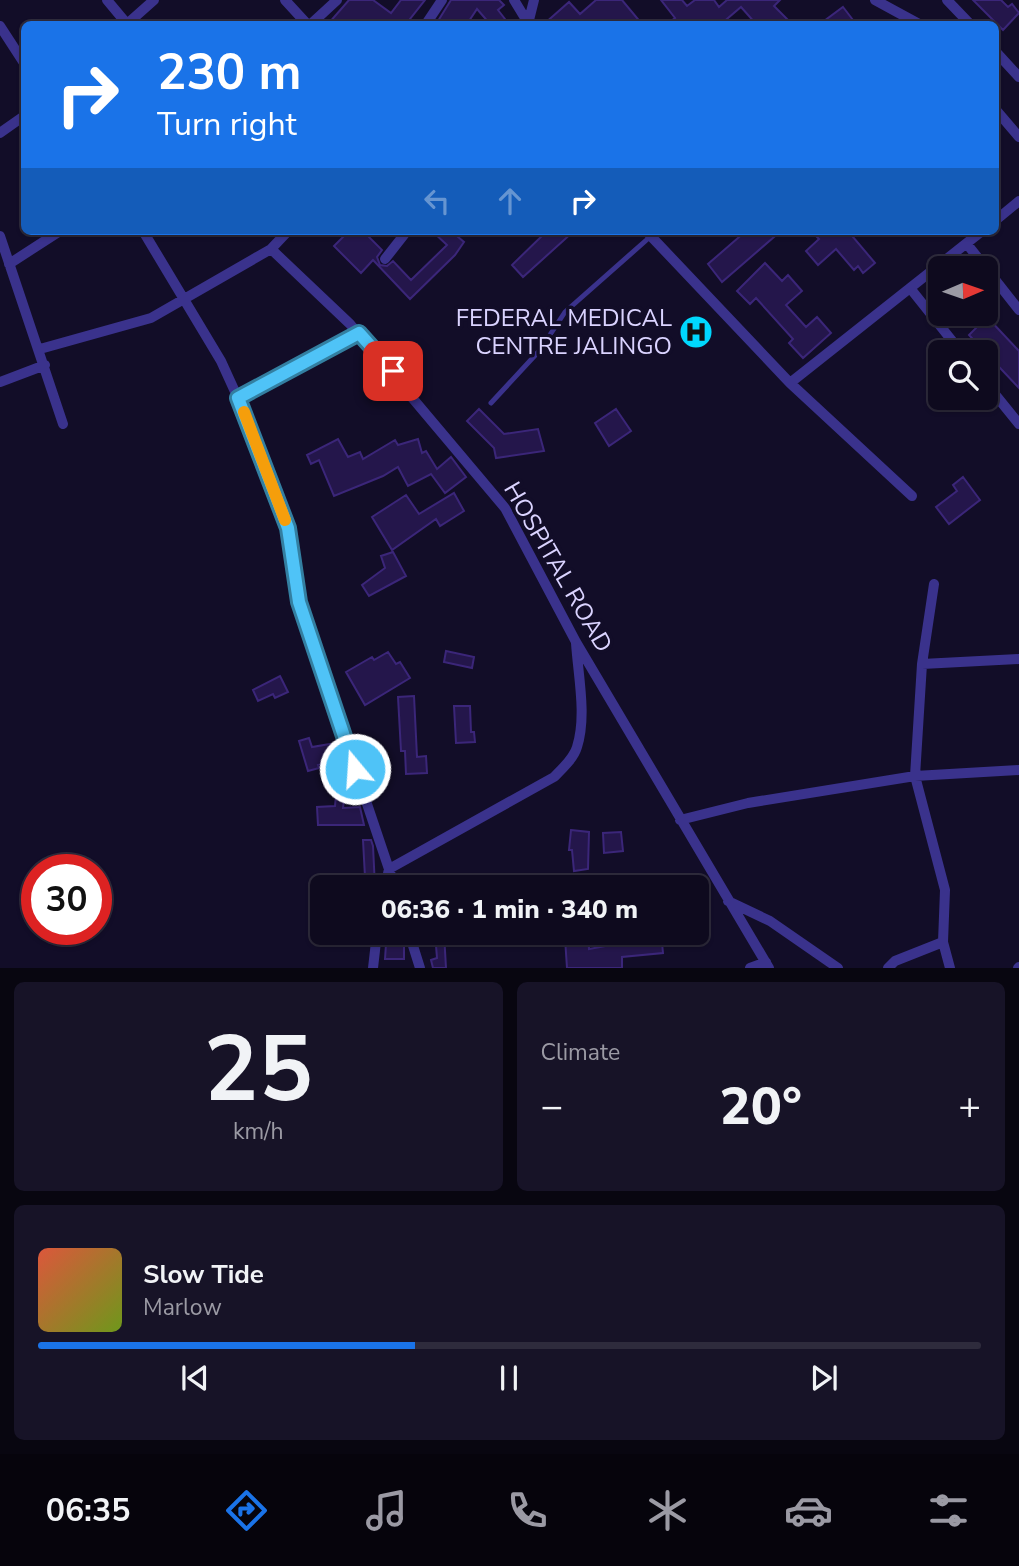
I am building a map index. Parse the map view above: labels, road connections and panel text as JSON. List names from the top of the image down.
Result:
{
  "streets": {
    "street": ["HOSPITAL ROAD"]
  },
  "places": {
    "hospital": ["FEDERAL MEDICAL CENTRE JALINGO"]
  },
  "north": "right",
  "page": {
    "turn": ["230 m", "Turn right"],
    "limit": "30",
    "trip": "06:36 · 1 min · 340 m",
    "tile": [
      ["25", "km/h"],
      "Climate"
    ],
    "heat": ["−", "20°", "+"],
    "song": ["Slow Tide", "Marlow"],
    "tabs": "06:35"
  }
}
